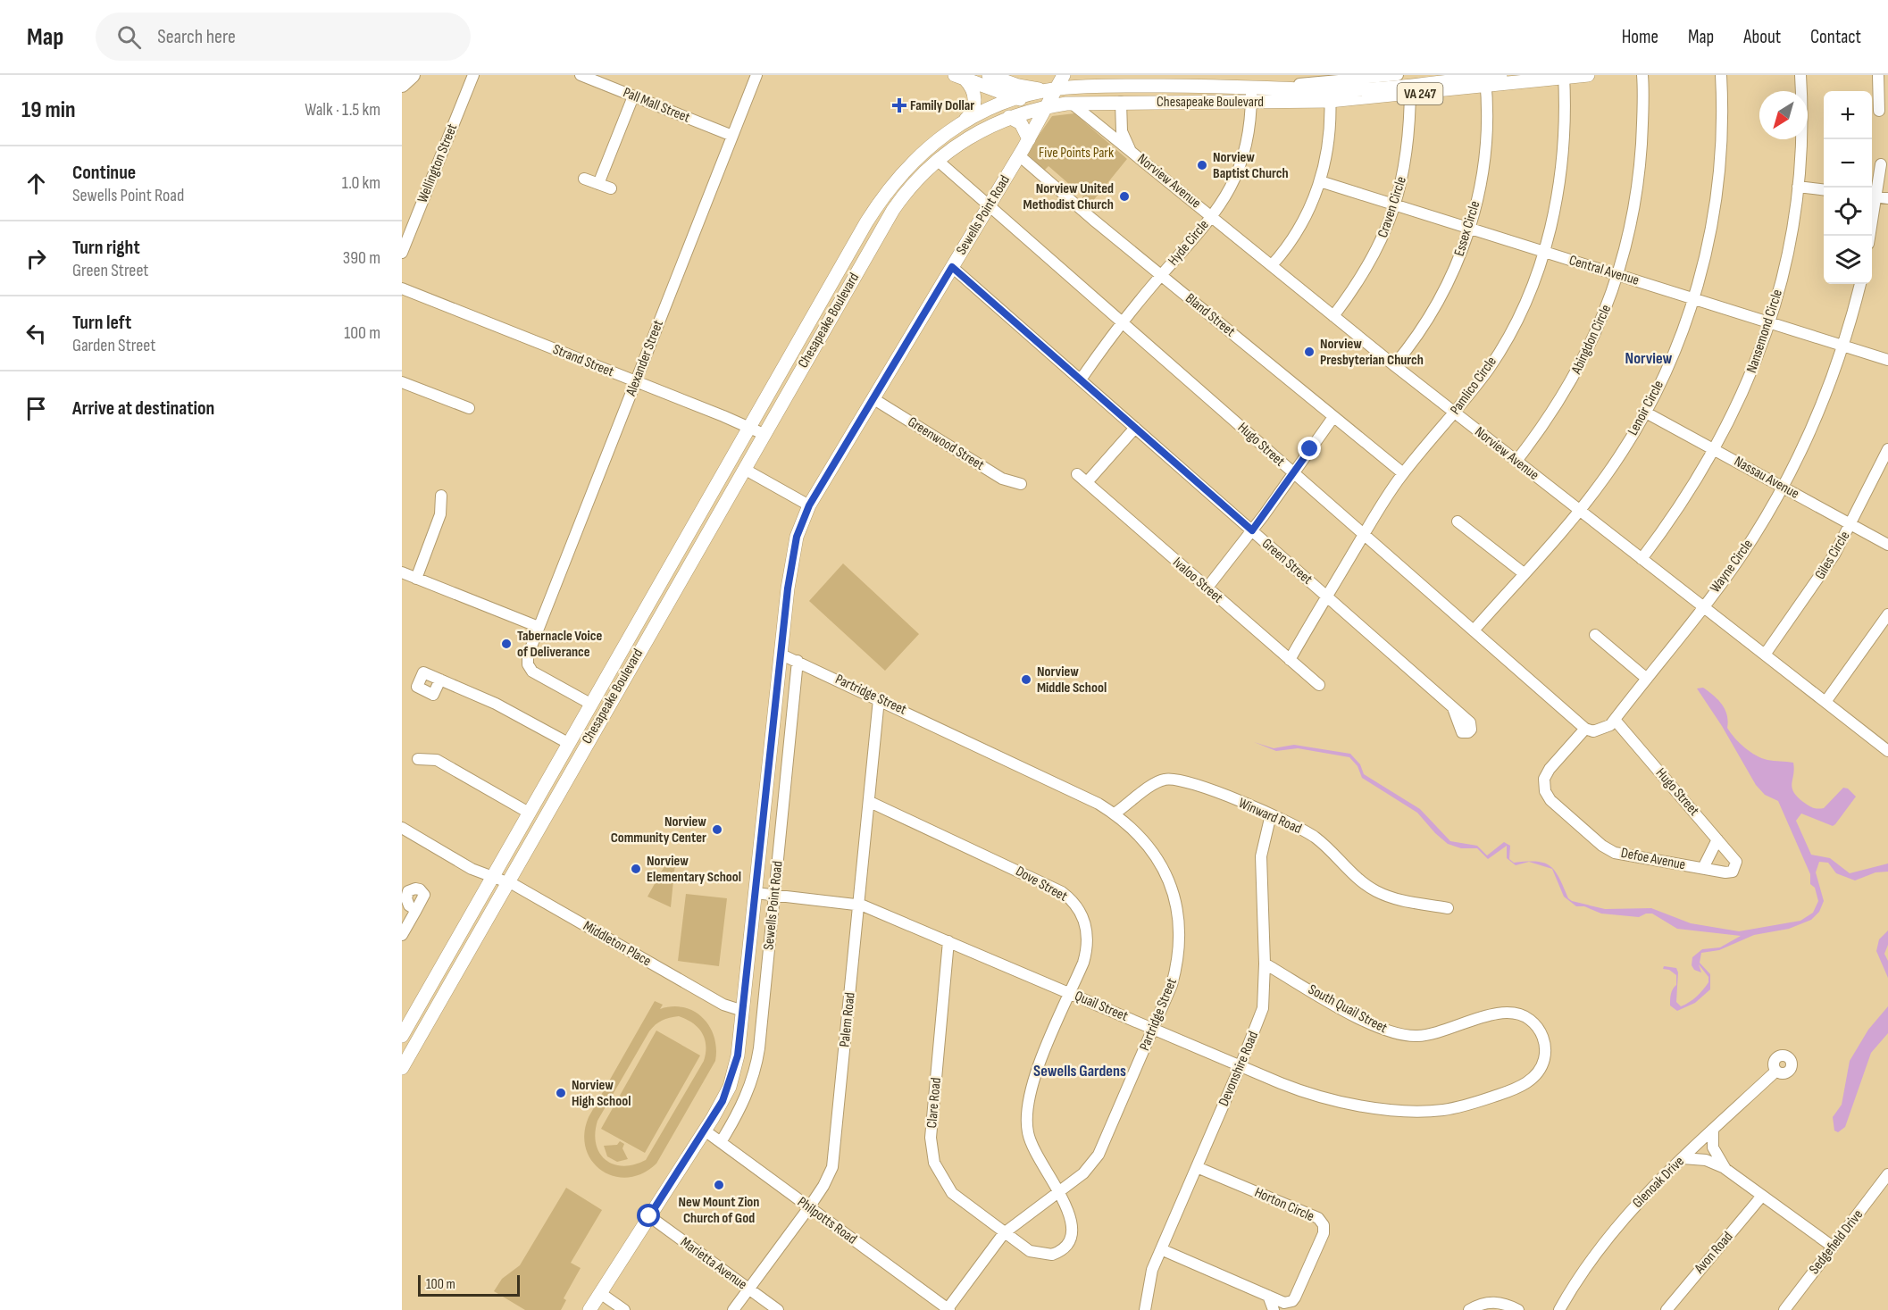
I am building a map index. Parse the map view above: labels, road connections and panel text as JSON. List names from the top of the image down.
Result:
{
  "streets": {
    "main road": ["VA 247", "Chesapeake Boulevard", "Sewells Point Road"],
    "street": [
      "Pall Mall Street",
      "Wellington Street",
      "Norview Avenue",
      "Craven Circle",
      "Essex Circle",
      "Hyde Circle",
      "Central Avenue",
      "Bland Street",
      "Nansemond Circle",
      "Abingdon Circle",
      "Alexander Street",
      "Strand Street",
      "Pamlico Circle",
      "Lenoir Circle",
      "Greenwood Street",
      "Hugo Street",
      "Nassau Avenue",
      "Giles Circle",
      "Green Street",
      "Wayne Circle",
      "Ivaloo Street",
      "Partridge Street",
      "Winward Road",
      "Defoe Avenue",
      "Dove Street",
      "Middleton Place",
      "Quail Street",
      "South Quail Street",
      "Palem Road",
      "Devonshire Road",
      "Clare Road",
      "Glenoak Drive",
      "Horton Circle",
      "Philpotts Road",
      "Sedgefield Drive",
      "Avon Road",
      "Marietta Avenue"
    ]
  },
  "crossings": [
    ["VA 247", "Chesapeake Boulevard"],
    ["VA 247", "Sewells Point Road"],
    ["Chesapeake Boulevard", "Norview Avenue"],
    ["Chesapeake Boulevard", "Craven Circle"],
    ["Chesapeake Boulevard", "Sewells Point Road"],
    ["Chesapeake Boulevard", "Essex Circle"],
    ["Chesapeake Boulevard", "Hyde Circle"],
    ["Chesapeake Boulevard", "Alexander Street"],
    ["Chesapeake Boulevard", "Strand Street"],
    ["Chesapeake Boulevard", "Pamlico Circle"],
    ["Chesapeake Boulevard", "Hugo Street"],
    ["Chesapeake Boulevard", "Middleton Place"],
    ["Pall Mall Street", "Alexander Street"],
    ["Norview Avenue", "Craven Circle"],
    ["Norview Avenue", "Essex Circle"],
    ["Norview Avenue", "Hyde Circle"],
    ["Norview Avenue", "Nansemond Circle"],
    ["Norview Avenue", "Abingdon Circle"],
    ["Norview Avenue", "Pamlico Circle"],
    ["Norview Avenue", "Lenoir Circle"],
    ["Norview Avenue", "Giles Circle"],
    ["Norview Avenue", "Wayne Circle"],
    ["Craven Circle", "Central Avenue"],
    ["Sewells Point Road", "Bland Street"],
    ["Sewells Point Road", "Greenwood Street"],
    ["Sewells Point Road", "Hugo Street"],
    ["Sewells Point Road", "Green Street"],
    ["Sewells Point Road", "Partridge Street"],
    ["Sewells Point Road", "Middleton Place"],
    ["Sewells Point Road", "Quail Street"],
    ["Sewells Point Road", "Philpotts Road"],
    ["Sewells Point Road", "Marietta Avenue"],
    ["Essex Circle", "Central Avenue"],
    ["Hyde Circle", "Bland Street"],
    ["Hyde Circle", "Hugo Street"],
    ["Hyde Circle", "Green Street"],
    ["Central Avenue", "Nansemond Circle"],
    ["Central Avenue", "Abingdon Circle"],
    ["Central Avenue", "Pamlico Circle"],
    ["Central Avenue", "Lenoir Circle"],
    ["Central Avenue", "Wayne Circle"],
    ["Bland Street", "Pamlico Circle"],
    ["Nansemond Circle", "Nassau Avenue"],
    ["Alexander Street", "Strand Street"],
    ["Pamlico Circle", "Hugo Street"],
    ["Pamlico Circle", "Green Street"],
    ["Pamlico Circle", "Ivaloo Street"],
    ["Lenoir Circle", "Hugo Street"],
    ["Lenoir Circle", "Nassau Avenue"],
    ["Hugo Street", "Wayne Circle"],
    ["Hugo Street", "Defoe Avenue"],
    ["Nassau Avenue", "Giles Circle"],
    ["Nassau Avenue", "Wayne Circle"],
    ["Wayne Circle", "Defoe Avenue"],
    ["Partridge Street", "Winward Road"],
    ["Partridge Street", "Dove Street"],
    ["Partridge Street", "Quail Street"],
    ["Partridge Street", "Palem Road"],
    ["Partridge Street", "Clare Road"],
    ["Partridge Street", "Philpotts Road"],
    ["Winward Road", "Devonshire Road"],
    ["Dove Street", "Quail Street"],
    ["Dove Street", "Palem Road"],
    ["Dove Street", "Clare Road"],
    ["Quail Street", "South Quail Street"],
    ["Quail Street", "Palem Road"],
    ["Quail Street", "Devonshire Road"],
    ["Quail Street", "Clare Road"],
    ["South Quail Street", "Devonshire Road"],
    ["Palem Road", "Philpotts Road"],
    ["Palem Road", "Marietta Avenue"],
    ["Devonshire Road", "Horton Circle"]
  ],
  "districts": ["Norview", "Sewells Gardens"],
  "parks": ["Five Points Park"],
  "places": {
    "health": ["Family Dollar"],
    "other": [
      "Norview Baptist Church",
      "Norview United Methodist Church",
      "Norview Presbyterian Church",
      "Tabernacle Voice of Deliverance",
      "Norview Middle School",
      "Norview Community Center",
      "Norview Elementary School",
      "Norview High School",
      "New Mount Zion Church of God"
    ]
  },
  "scale_bar": "100 m",
  "north": "bottom left",
  "page": {
    "header": "Map",
    "search": "Search here",
    "nav": [
      "Home",
      "Map",
      "About",
      "Contact"
    ],
    "heading": ["19 min", "Walk · 1.5 km"],
    "map_buttons": ["+", "−"],
    "list": [
      ["Continue", "Sewells Point Road", "1.0 km"],
      ["Turn right", "Green Street", "390 m"],
      ["Turn left", "Garden Street", "100 m"],
      "Arrive at destination"
    ],
    "scale": "100 m"
  }
}
